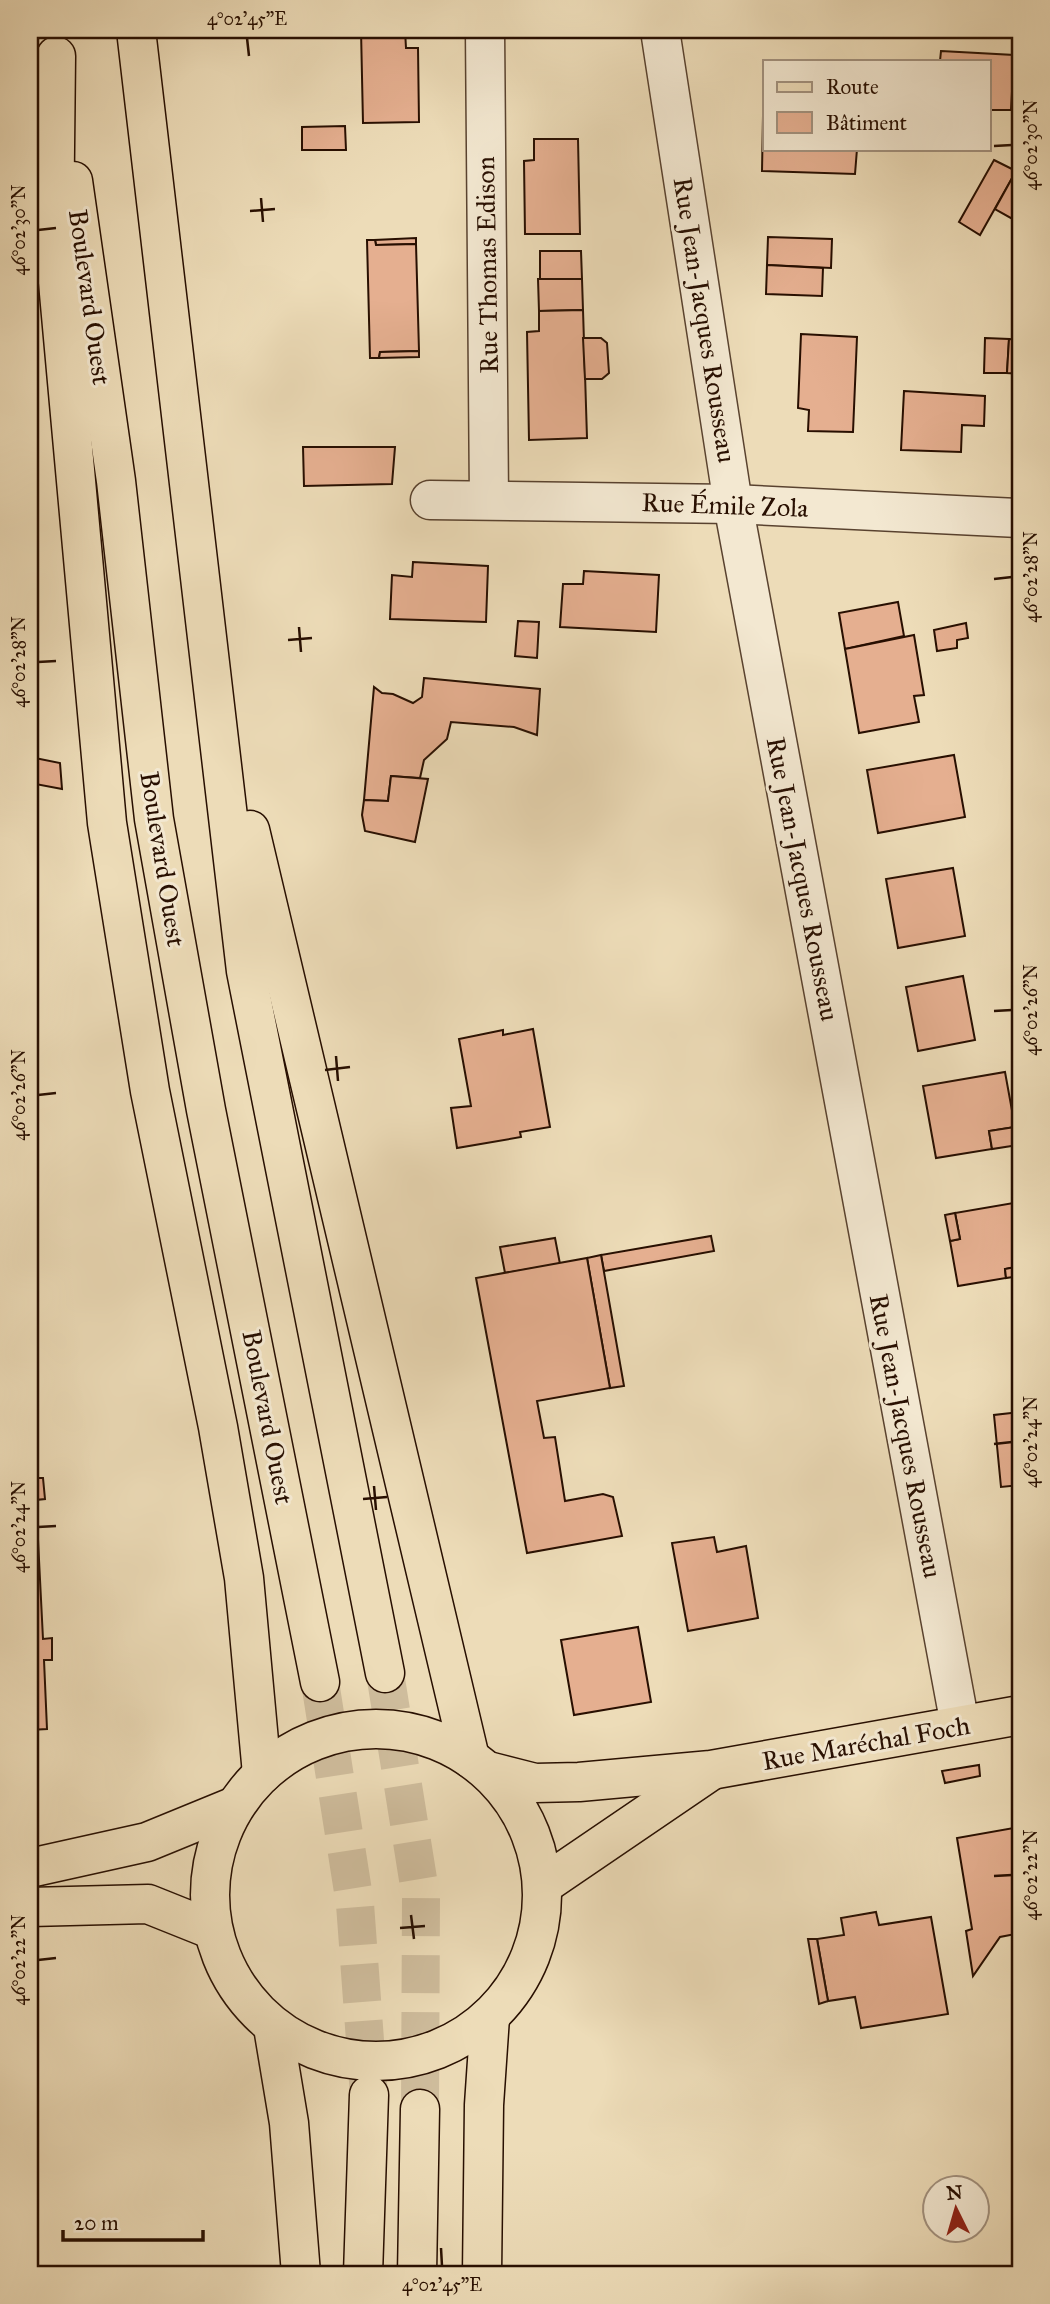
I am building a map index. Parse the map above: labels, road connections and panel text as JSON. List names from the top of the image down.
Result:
{
  "streets": {
    "main road": ["Boulevard Ouest", "Rue Maréchal Foch"],
    "street": ["Rue Thomas Edison", "Rue Jean-Jacques Rousseau", "Rue Émile Zola"]
  },
  "crossings": [
    ["Rue Thomas Edison", "Rue Émile Zola"],
    ["Rue Jean-Jacques Rousseau", "Rue Émile Zola"],
    ["Rue Jean-Jacques Rousseau", "Rue Maréchal Foch"]
  ],
  "legend": ["Route", "Bâtiment"],
  "scale_bar": "20 m",
  "north": "top",
  "coordinates": [
    "4°02'45\"E",
    "46°02'30\"N",
    "46°02'28\"N",
    "46°02'26\"N",
    "46°02'24\"N",
    "46°02'22\"N"
  ]
}
